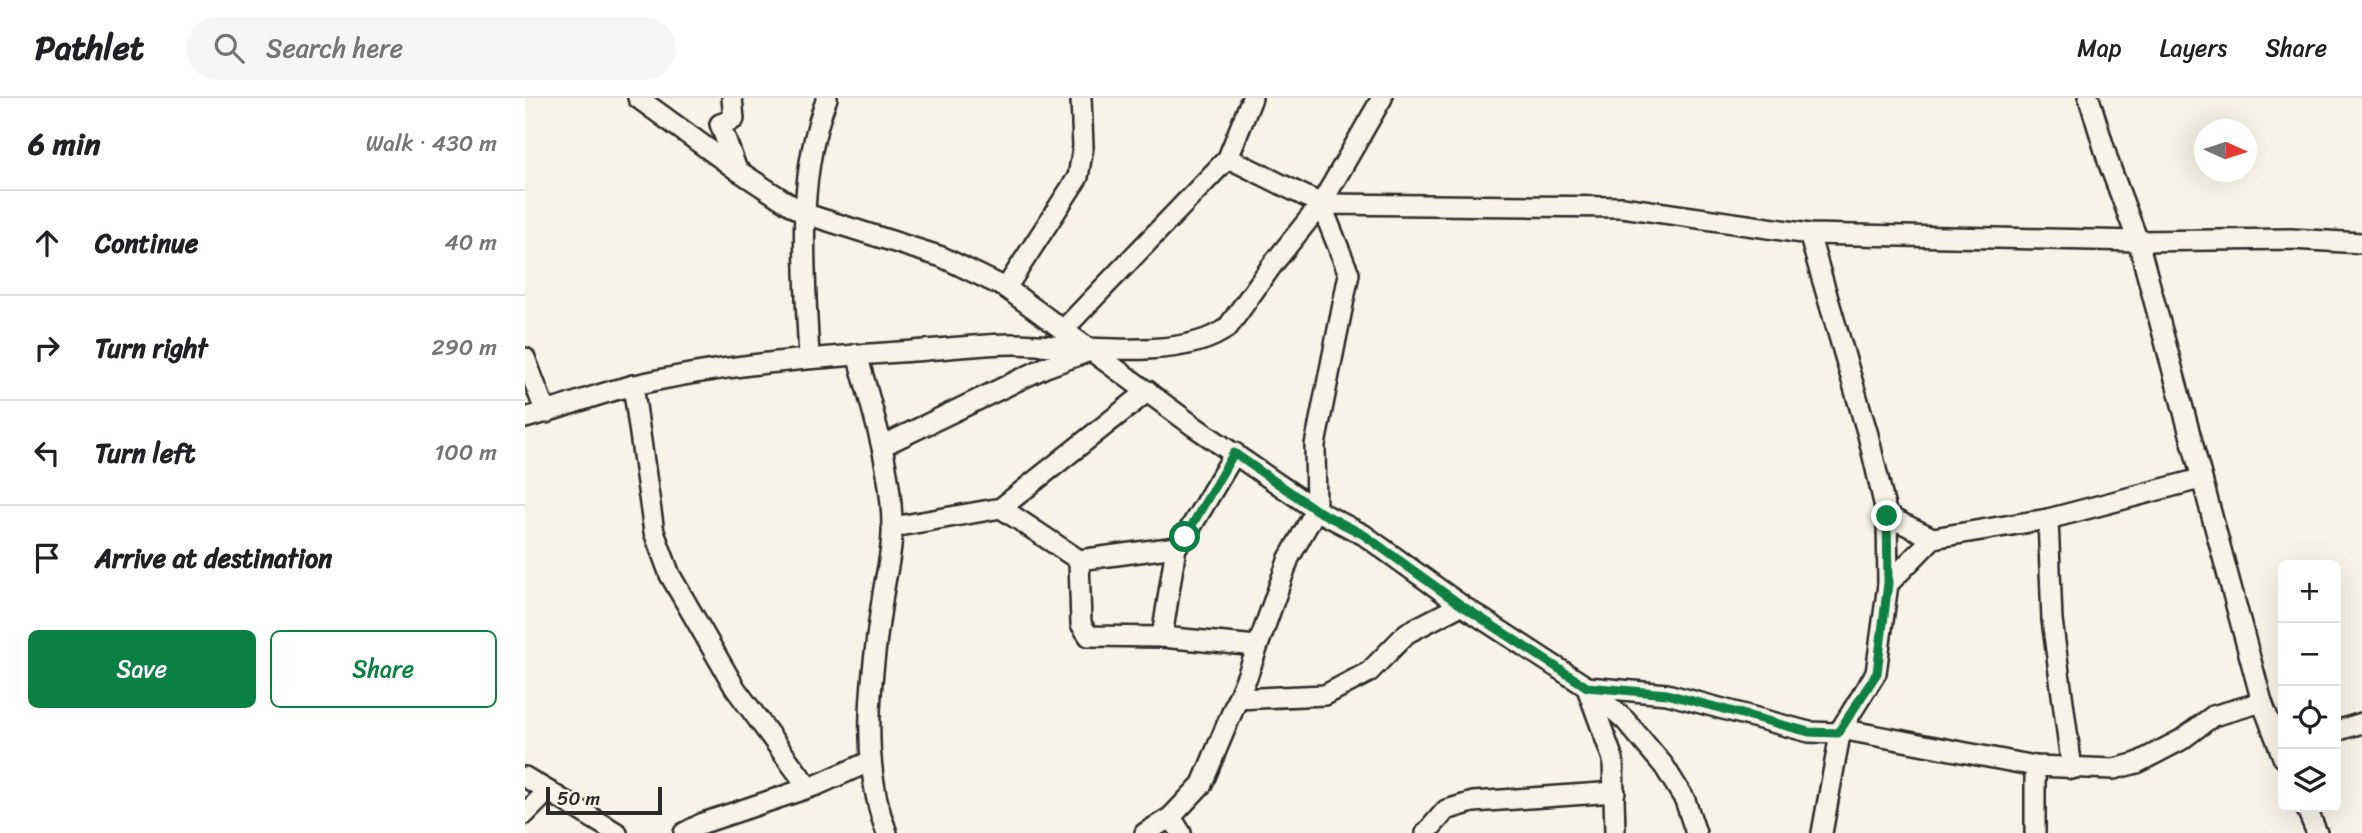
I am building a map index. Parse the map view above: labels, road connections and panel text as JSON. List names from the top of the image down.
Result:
{
  "scale_bar": "50 m",
  "north": "right",
  "page": {
    "header": "Pathlet",
    "search": "Search here",
    "nav": ["Map", "Layers", "Share"],
    "heading": ["6 min", "Walk · 430 m"],
    "list": [
      ["Continue", "40 m"],
      ["Turn right", "290 m"],
      ["Turn left", "100 m"],
      "Arrive at destination"
    ],
    "map_buttons": ["+", "−"],
    "buttons": ["Save", "Share"],
    "scale": "50 m"
  }
}
